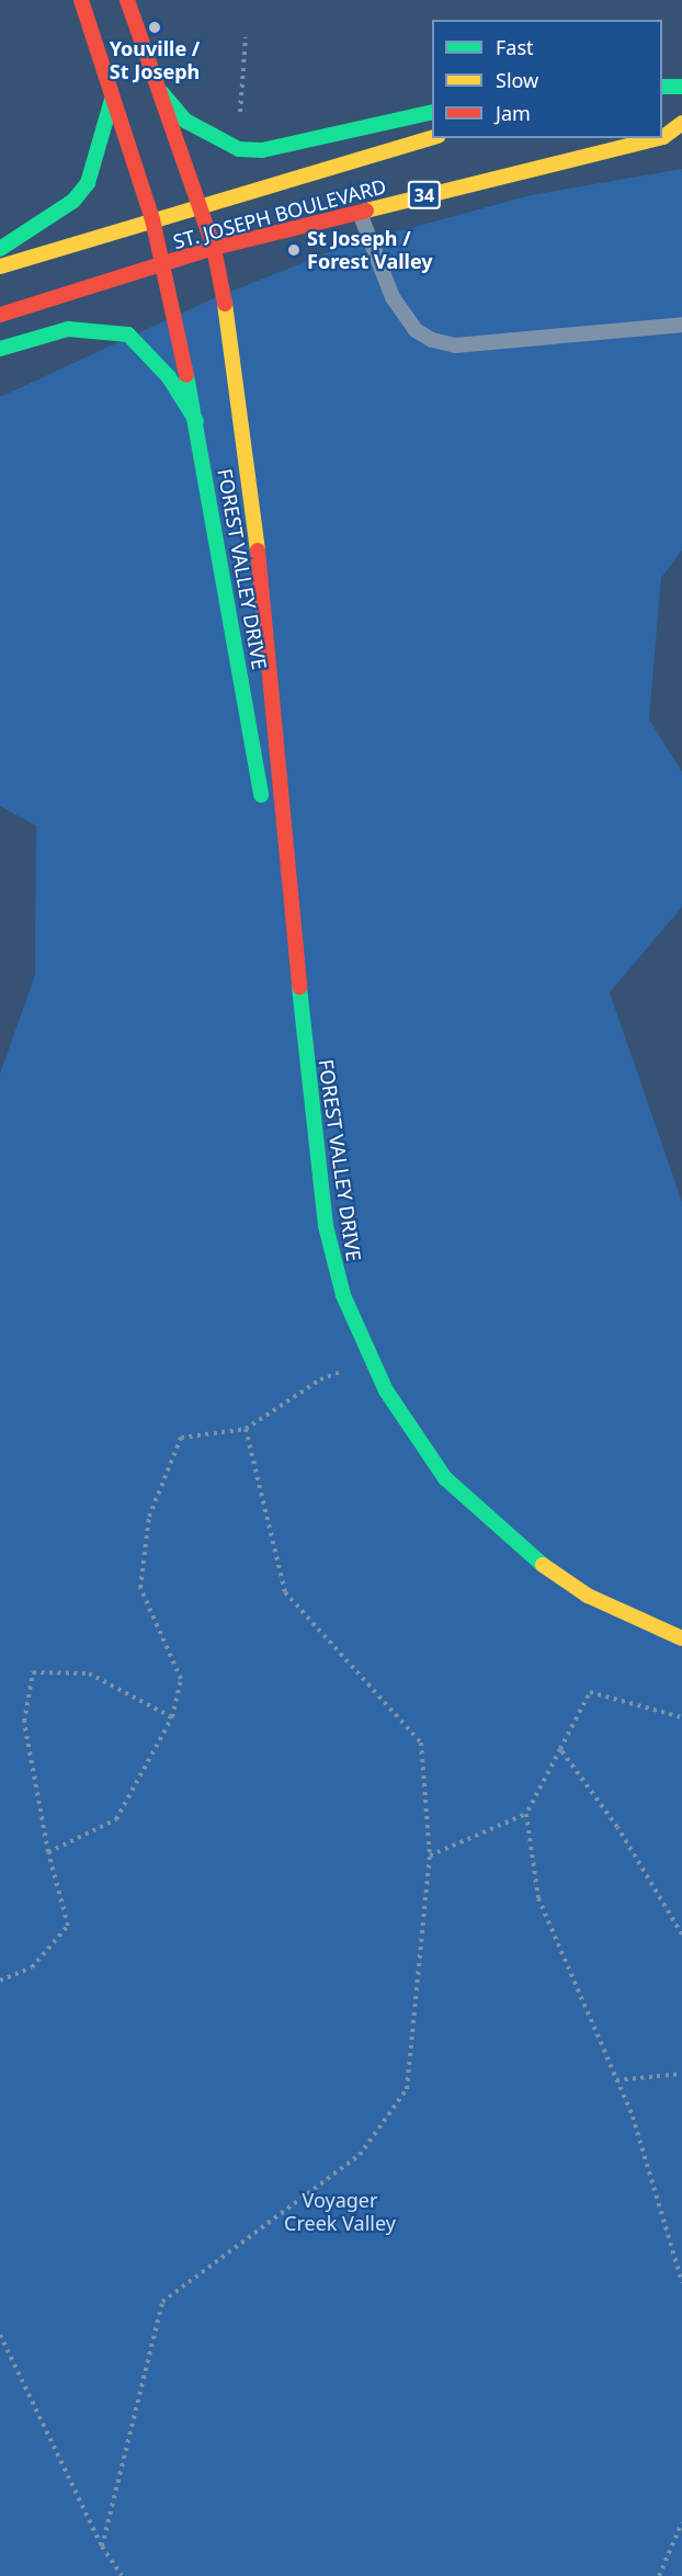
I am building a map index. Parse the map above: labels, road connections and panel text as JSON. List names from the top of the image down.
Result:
{
  "streets": {
    "street": ["34", "ST. JOSEPH BOULEVARD", "FOREST VALLEY DRIVE"]
  },
  "crossings": [
    ["ST. JOSEPH BOULEVARD", "FOREST VALLEY DRIVE"]
  ],
  "parks": ["Voyager Creek Valley"],
  "places": ["Youville / St Joseph", "St Joseph / Forest Valley"],
  "legend": ["Fast", "Slow", "Jam"]
}
